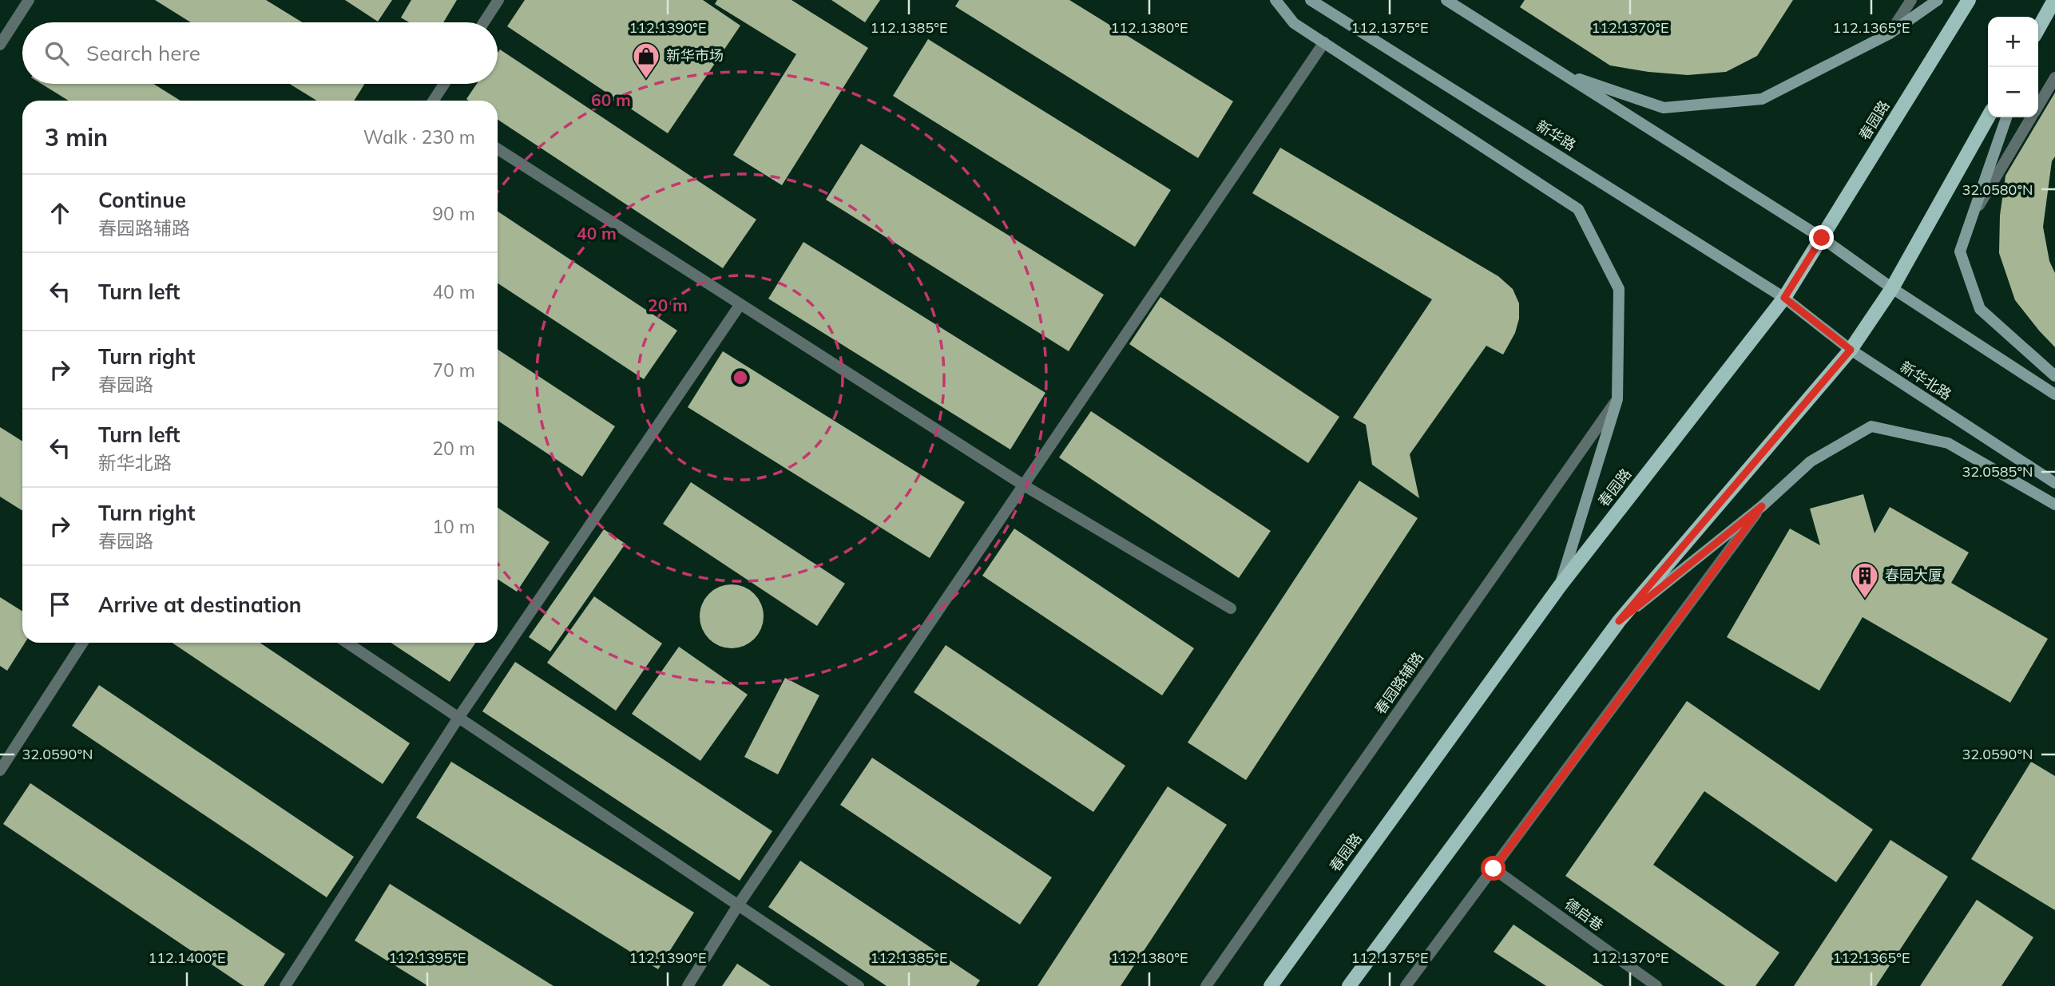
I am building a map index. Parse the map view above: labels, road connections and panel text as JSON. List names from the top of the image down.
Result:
{
  "streets": {
    "main road": ["春园路", "新华路", "新华北路"],
    "street": ["春园路辅路", "德启巷"]
  },
  "crossings": [
    ["春园路", "新华路"],
    ["春园路", "新华北路"],
    ["新华路", "新华北路"]
  ],
  "places": {
    "shop": ["新华市场"],
    "building": ["春园大厦"]
  },
  "page": {
    "map_buttons": ["+", "−"],
    "search": "Search here",
    "heading": ["3 min", "Walk · 230 m"],
    "list": [
      ["Continue", "春园路辅路", "90 m"],
      ["Turn left", "40 m"],
      ["Turn right", "春园路", "70 m"],
      ["Turn left", "新华北路", "20 m"],
      ["Turn right", "春园路", "10 m"],
      "Arrive at destination"
    ]
  },
  "coordinates": [
    "112.1390°E",
    "112.1385°E",
    "112.1380°E",
    "112.1375°E",
    "112.1370°E",
    "112.1365°E",
    "32.0580°N",
    "32.0585°N",
    "32.0590°N",
    "112.1400°E",
    "112.1395°E"
  ],
  "rings": ["60 m", "40 m", "20 m"]
}
